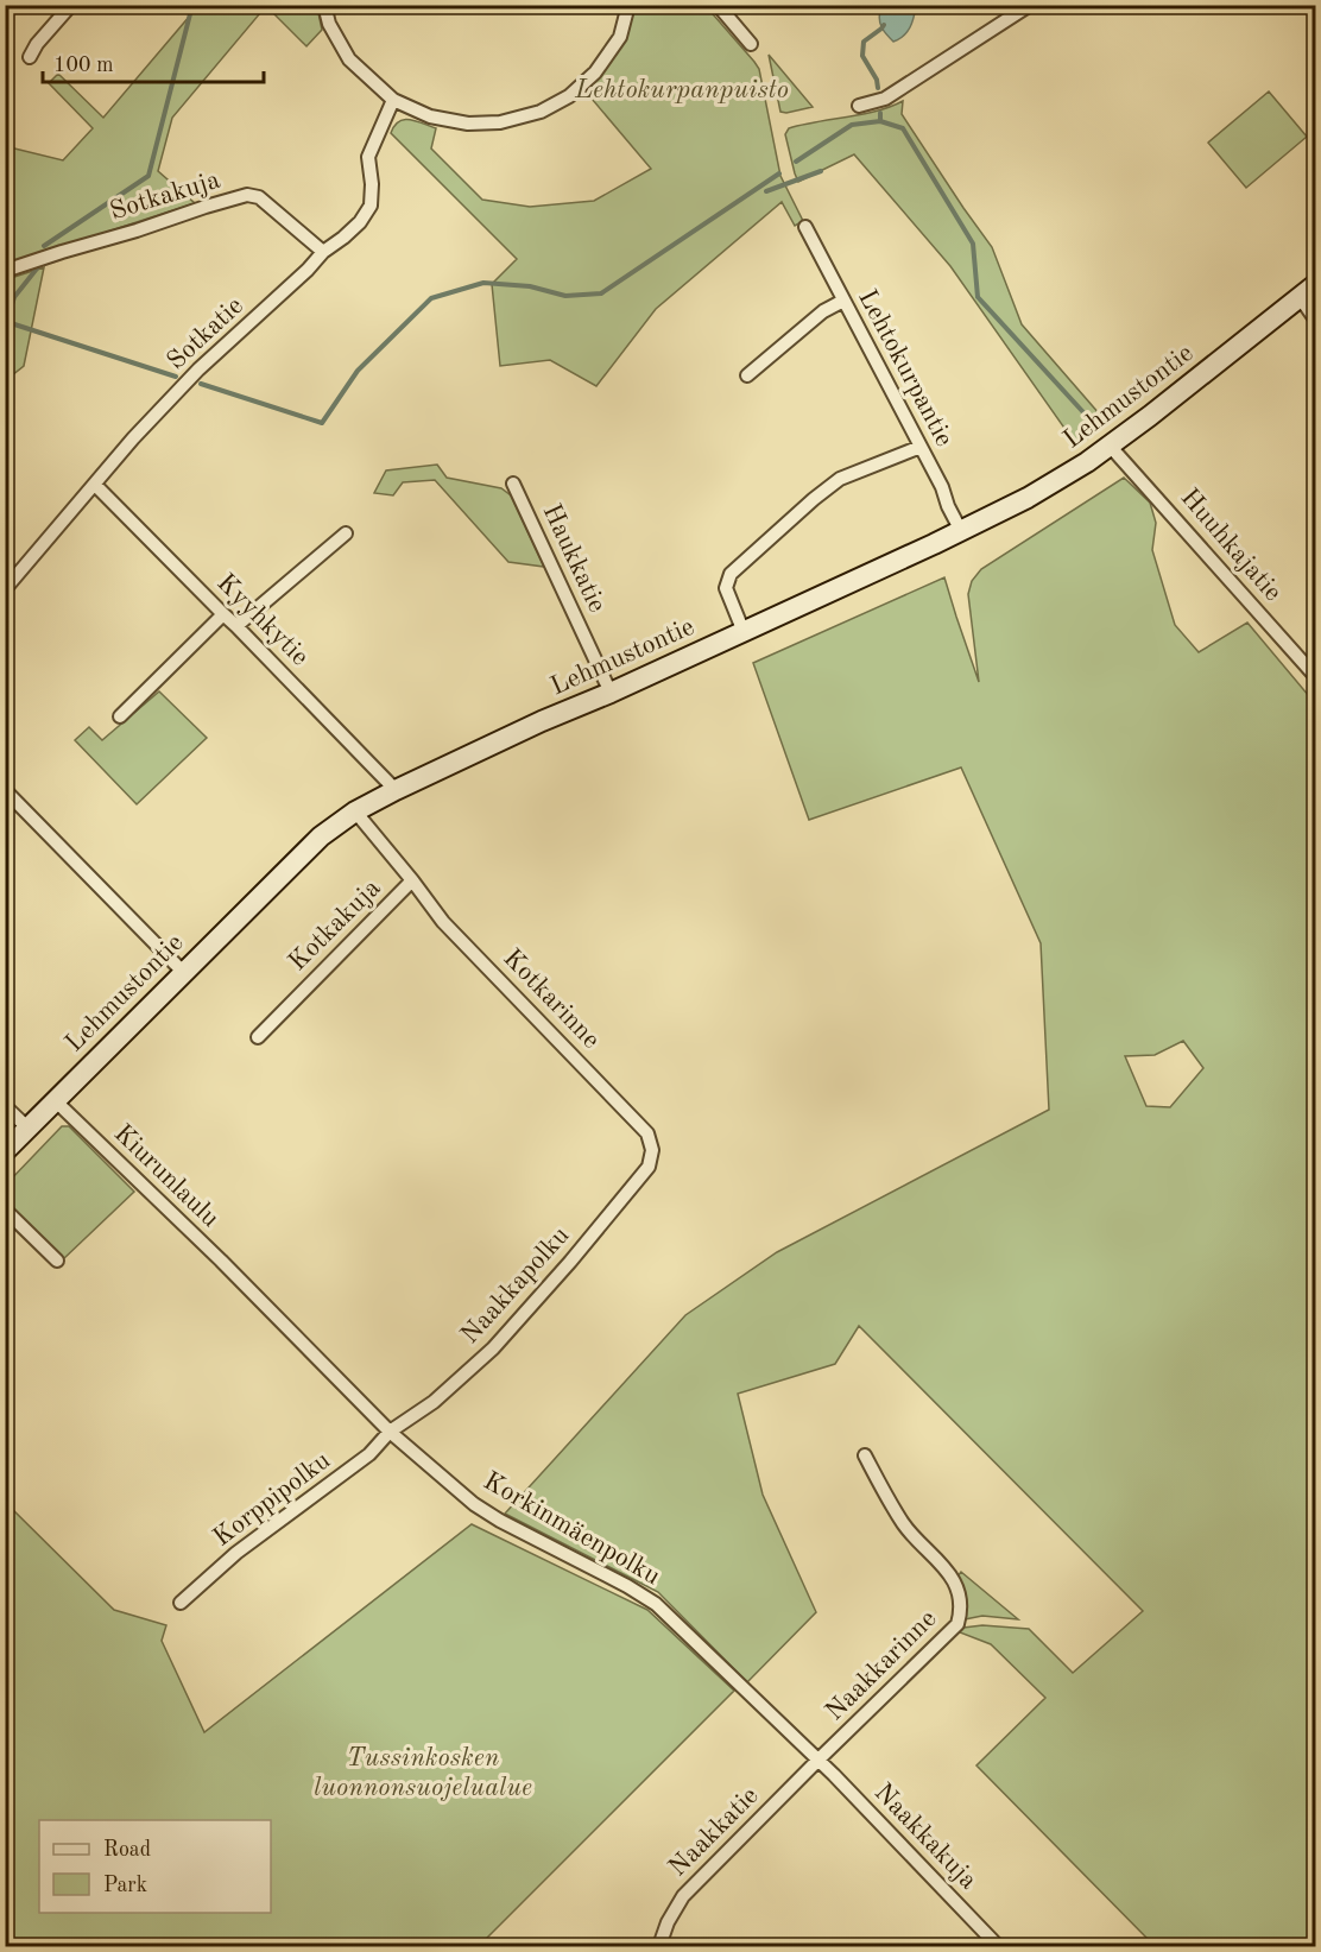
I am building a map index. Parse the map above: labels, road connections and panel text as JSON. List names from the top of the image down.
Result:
{
  "streets": {
    "main road": ["Lehmustontie"],
    "street": [
      "Sotkakuja",
      "Sotkatie",
      "Lehtokurpantie",
      "Huuhkajatie",
      "Haukkatie",
      "Kyyhkytie",
      "Kotkakuja",
      "Kotkarinne",
      "Kiurunlaulu",
      "Naakkapolku",
      "Korppipolku",
      "Korkinmäenpolku",
      "Naakkarinne",
      "Naakkatie",
      "Naakkakuja"
    ]
  },
  "crossings": [
    ["Sotkakuja", "Sotkatie"],
    ["Sotkatie", "Kyyhkytie"],
    ["Lehtokurpantie", "Lehmustontie"],
    ["Lehmustontie", "Huuhkajatie"],
    ["Lehmustontie", "Haukkatie"],
    ["Lehmustontie", "Kyyhkytie"],
    ["Lehmustontie", "Kotkakuja"],
    ["Lehmustontie", "Kiurunlaulu"],
    ["Kotkakuja", "Kotkarinne"],
    ["Kotkarinne", "Naakkapolku"],
    ["Kiurunlaulu", "Naakkapolku"],
    ["Kiurunlaulu", "Korppipolku"],
    ["Kiurunlaulu", "Korkinmäenpolku"],
    ["Naakkapolku", "Korppipolku"],
    ["Naakkapolku", "Korkinmäenpolku"],
    ["Korppipolku", "Korkinmäenpolku"],
    ["Korkinmäenpolku", "Naakkarinne"],
    ["Korkinmäenpolku", "Naakkatie"],
    ["Korkinmäenpolku", "Naakkakuja"],
    ["Naakkarinne", "Naakkatie"],
    ["Naakkarinne", "Naakkakuja"],
    ["Naakkatie", "Naakkakuja"]
  ],
  "parks": ["Lehtokurpanpuisto", "Tussinkosken luonnonsuojelualue"],
  "legend": ["Road", "Park"],
  "scale_bar": "100 m"
}
